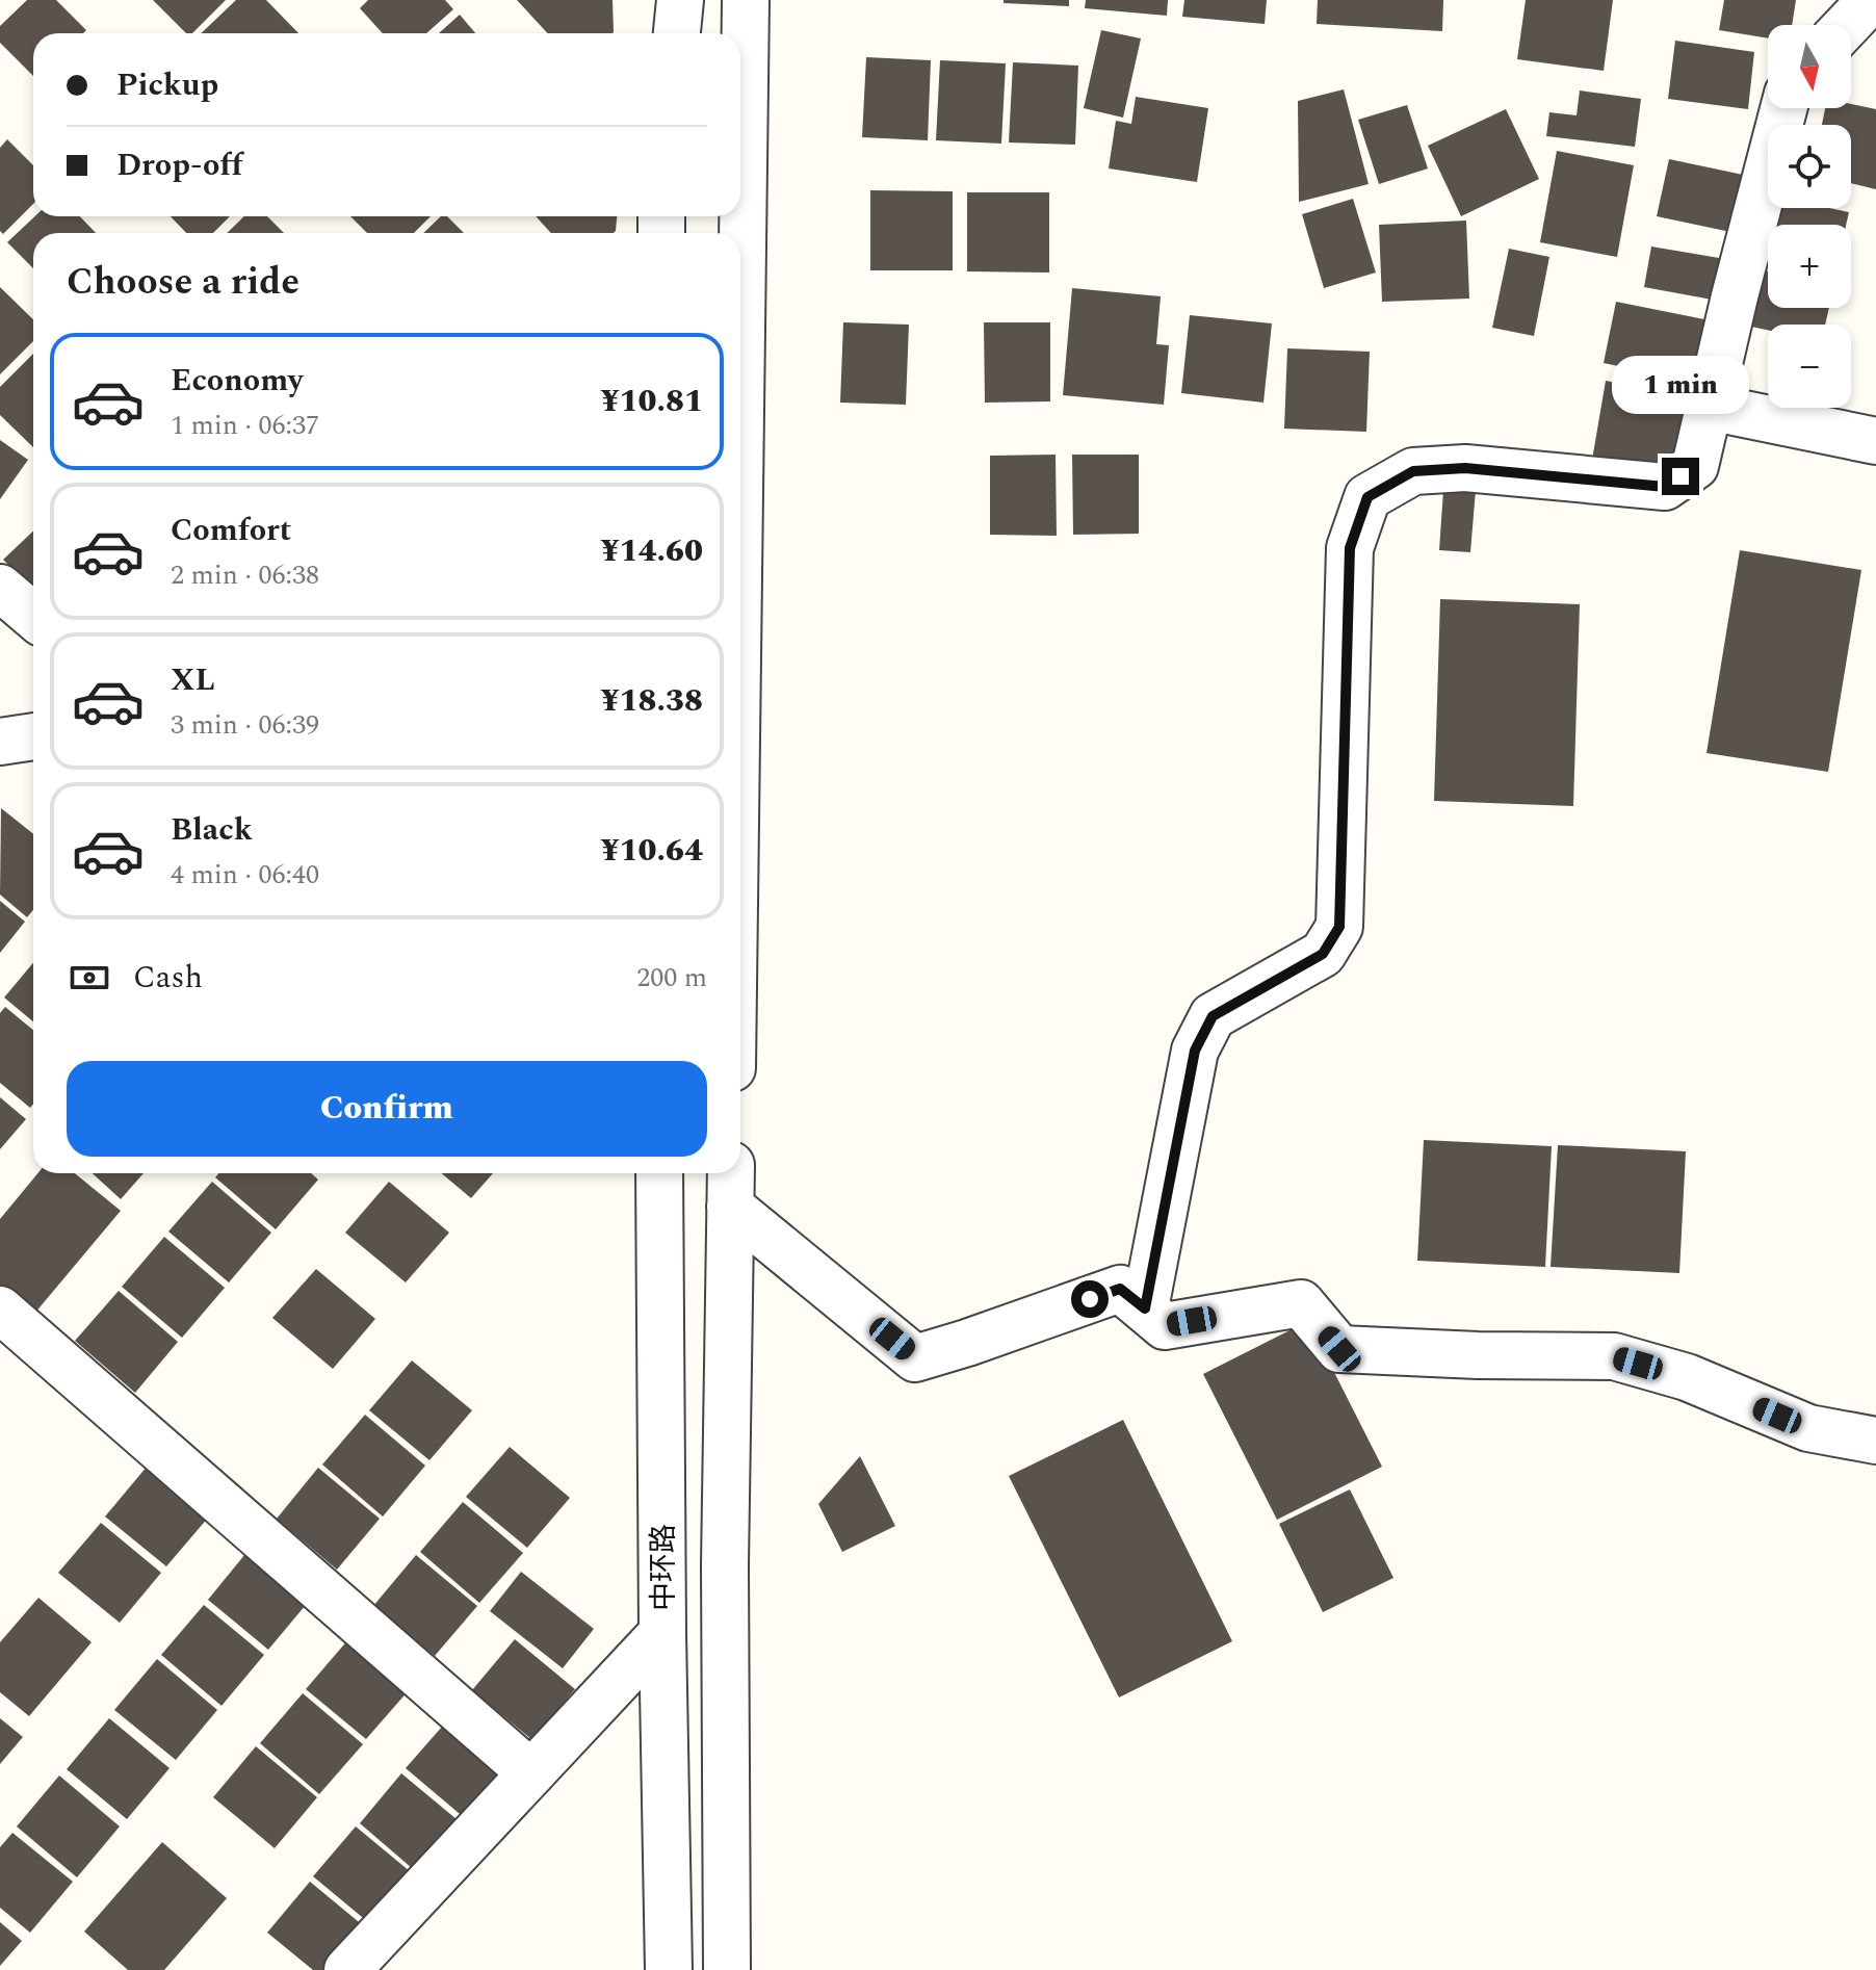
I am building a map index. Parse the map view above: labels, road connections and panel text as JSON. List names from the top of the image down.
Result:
{
  "streets": {
    "street": ["中环路"]
  },
  "north": "bottom",
  "page": {
    "map_buttons": ["+", "−"],
    "banner": ["Pickup", "Drop-off"],
    "heading": "Choose a ride",
    "list": [
      {
        "name": "Economy",
        "note": "1 min · 06:37",
        "value": "¥10.81"
      },
      {
        "name": "Comfort",
        "note": "2 min · 06:38",
        "value": "¥14.60"
      },
      {
        "name": "XL",
        "note": "3 min · 06:39",
        "value": "¥18.38"
      },
      {
        "name": "Black",
        "note": "4 min · 06:40",
        "value": "¥10.64"
      }
    ],
    "bubble": "1 min",
    "pay": ["Cash", "200 m"],
    "buttons": "Confirm"
  }
}
